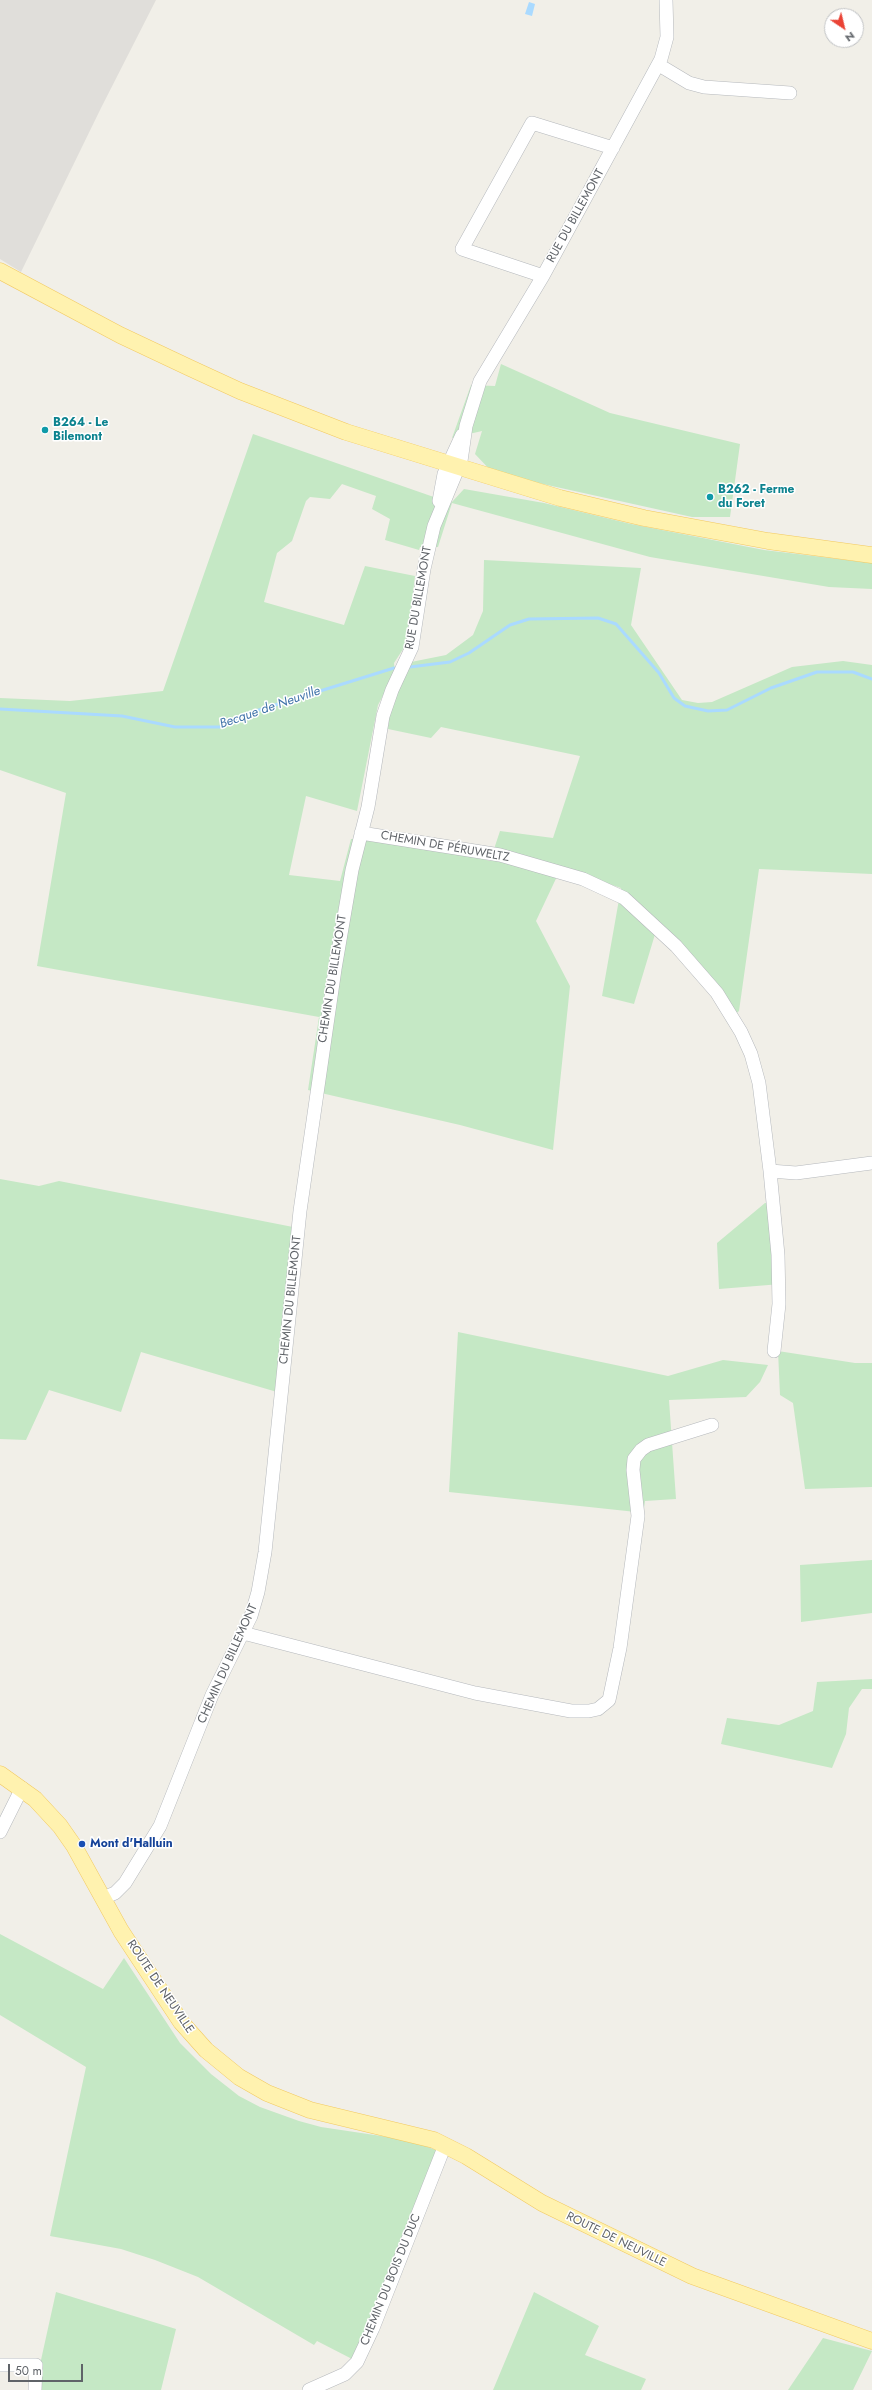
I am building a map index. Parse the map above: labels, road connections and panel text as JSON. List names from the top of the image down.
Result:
{
  "streets": {
    "main road": ["ROUTE DE NEUVILLE"],
    "street": [
      "RUE DU BILLEMONT",
      "CHEMIN DE PÉRUWELTZ",
      "CHEMIN DU BILLEMONT",
      "CHEMIN DU BOIS DU DUC"
    ]
  },
  "crossings": [
    ["RUE DU BILLEMONT", "CHEMIN DU BILLEMONT"],
    ["CHEMIN DE PÉRUWELTZ", "CHEMIN DU BILLEMONT"],
    ["CHEMIN DU BILLEMONT", "ROUTE DE NEUVILLE"],
    ["ROUTE DE NEUVILLE", "CHEMIN DU BOIS DU DUC"]
  ],
  "water": ["Becque de Neuville"],
  "places": ["B264 - Le Bilemont", "B262 - Ferme du Foret", "Mont d'Halluin"],
  "scale_bar": "50 m",
  "north": "bottom right"
}
